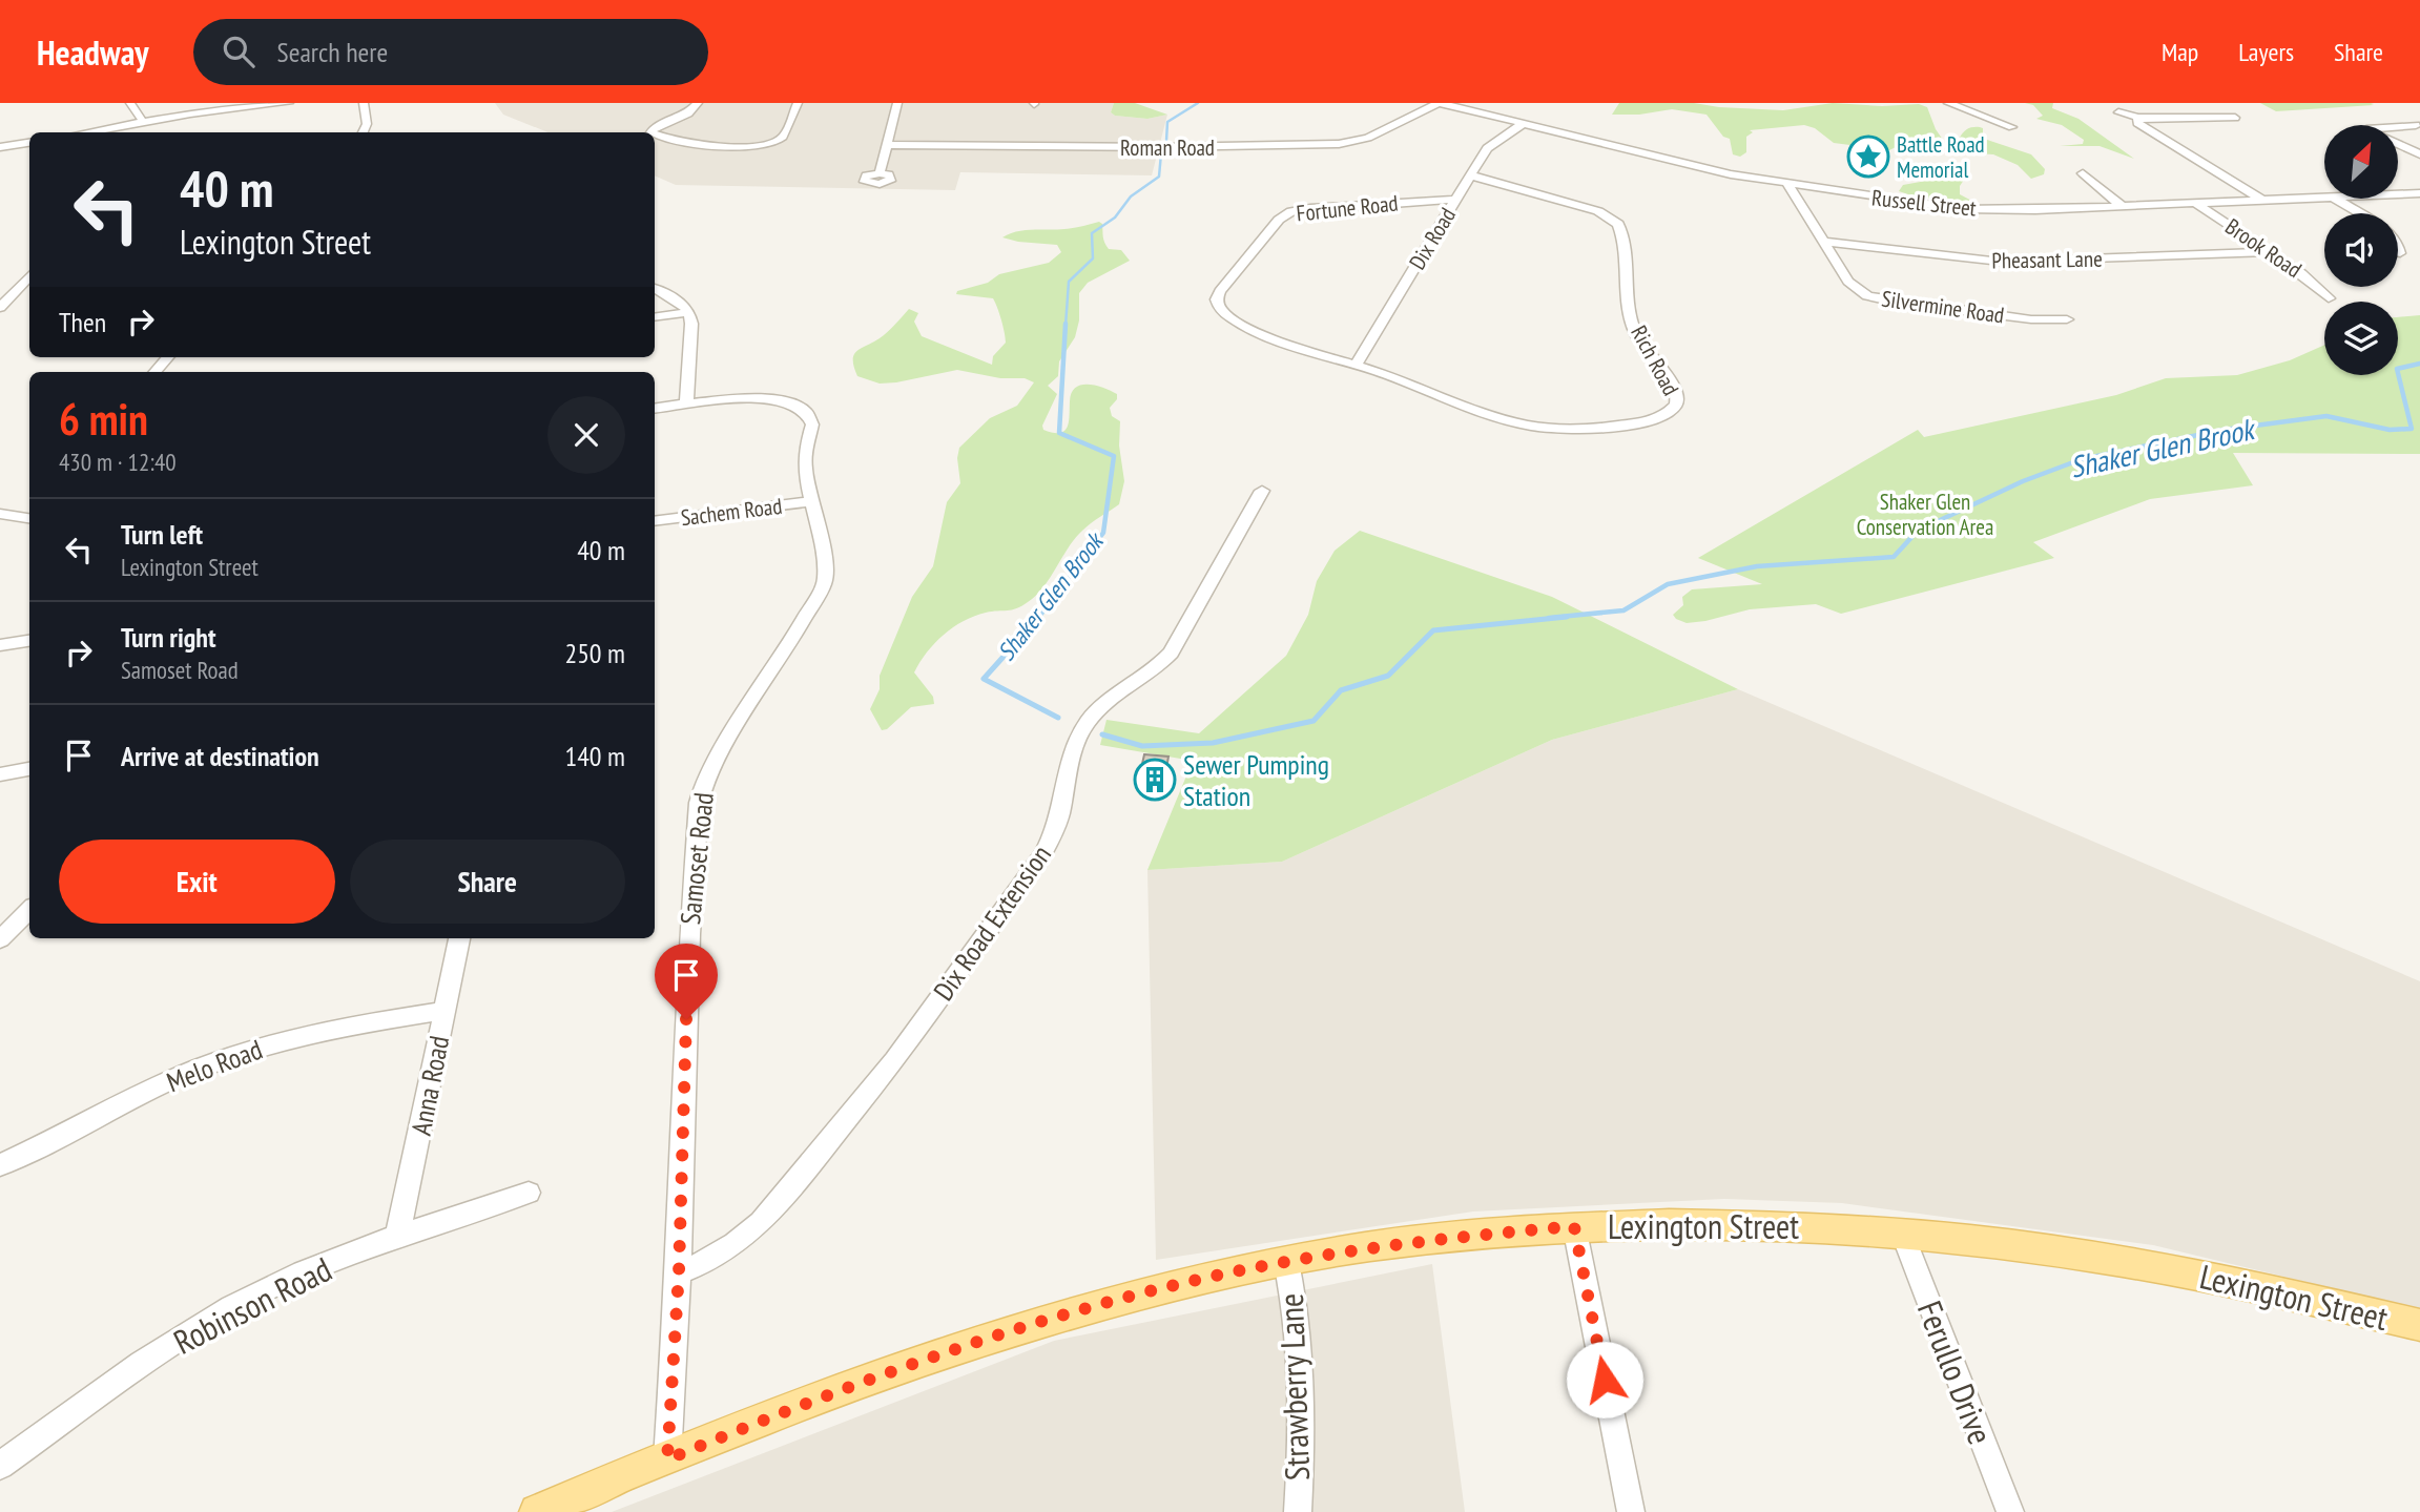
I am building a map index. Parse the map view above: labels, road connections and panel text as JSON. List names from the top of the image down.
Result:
{
  "streets": {
    "main road": ["Lexington Street"],
    "street": [
      "Roman Road",
      "Russell Street",
      "Fortune Road",
      "Dix Road",
      "Brook Road",
      "Pheasant Lane",
      "Silvermine Road",
      "Rich Road",
      "Sachem Road",
      "Samoset Road",
      "Dix Road Extension",
      "Melo Road",
      "Anna Road",
      "Robinson Road",
      "Ferullo Drive",
      "Strawberry Lane"
    ]
  },
  "crossings": [
    ["Roman Road", "Russell Street"],
    ["Russell Street", "Dix Road"],
    ["Russell Street", "Brook Road"],
    ["Russell Street", "Silvermine Road"],
    ["Fortune Road", "Dix Road"],
    ["Fortune Road", "Rich Road"],
    ["Dix Road", "Rich Road"],
    ["Brook Road", "Pheasant Lane"],
    ["Pheasant Lane", "Silvermine Road"],
    ["Sachem Road", "Samoset Road"],
    ["Samoset Road", "Dix Road Extension"],
    ["Samoset Road", "Lexington Street"],
    ["Melo Road", "Anna Road"],
    ["Anna Road", "Robinson Road"],
    ["Lexington Street", "Ferullo Drive"],
    ["Lexington Street", "Strawberry Lane"]
  ],
  "water": ["Shaker Glen Brook"],
  "parks": ["Shaker Glen Conservation Area"],
  "places": {
    "place": ["Battle Road Memorial"],
    "building": ["Sewer Pumping Station"]
  },
  "north": "top right",
  "page": {
    "header": "Headway",
    "search": "Search here",
    "nav": ["Map", "Layers", "Share"],
    "turn": ["40 m", "Lexington Street"],
    "then": "Then",
    "heading": ["6 min", "430 m · 12:40"],
    "list": [
      {
        "name": "Turn left",
        "note": "Lexington Street",
        "value": "40 m"
      },
      {
        "name": "Turn right",
        "note": "Samoset Road",
        "value": "250 m"
      },
      {
        "name": "Arrive at destination",
        "value": "140 m"
      }
    ],
    "buttons": ["Exit", "Share"]
  }
}
